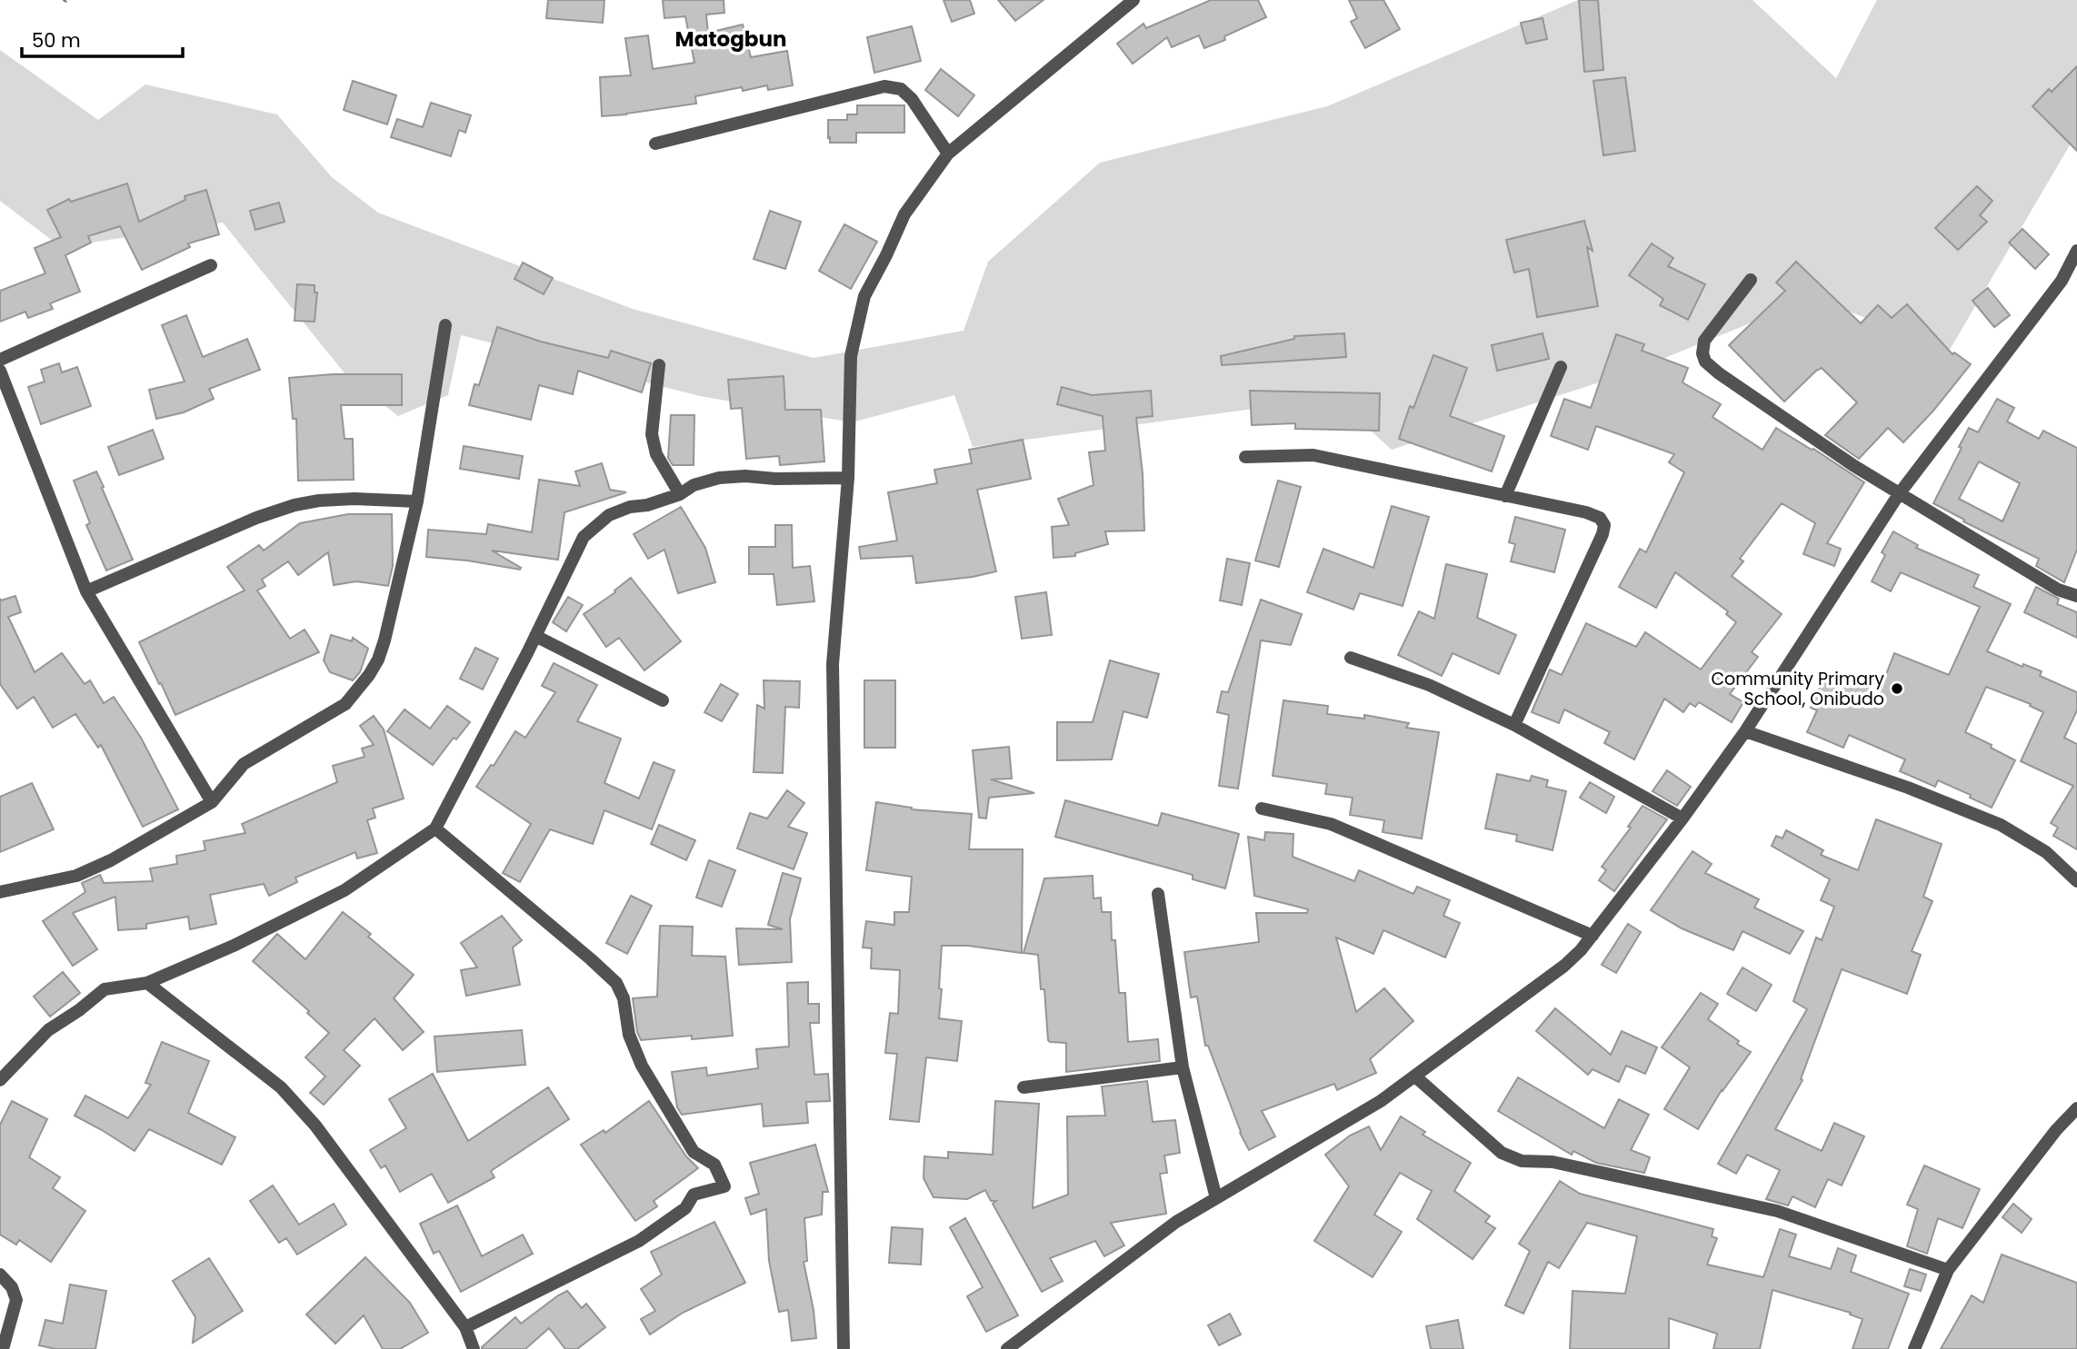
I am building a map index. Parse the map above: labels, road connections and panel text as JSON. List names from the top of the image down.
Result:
{
  "districts": ["Matogbun"],
  "places": ["Community Primary School, Onibudo"],
  "scale_bar": "50 m"
}
